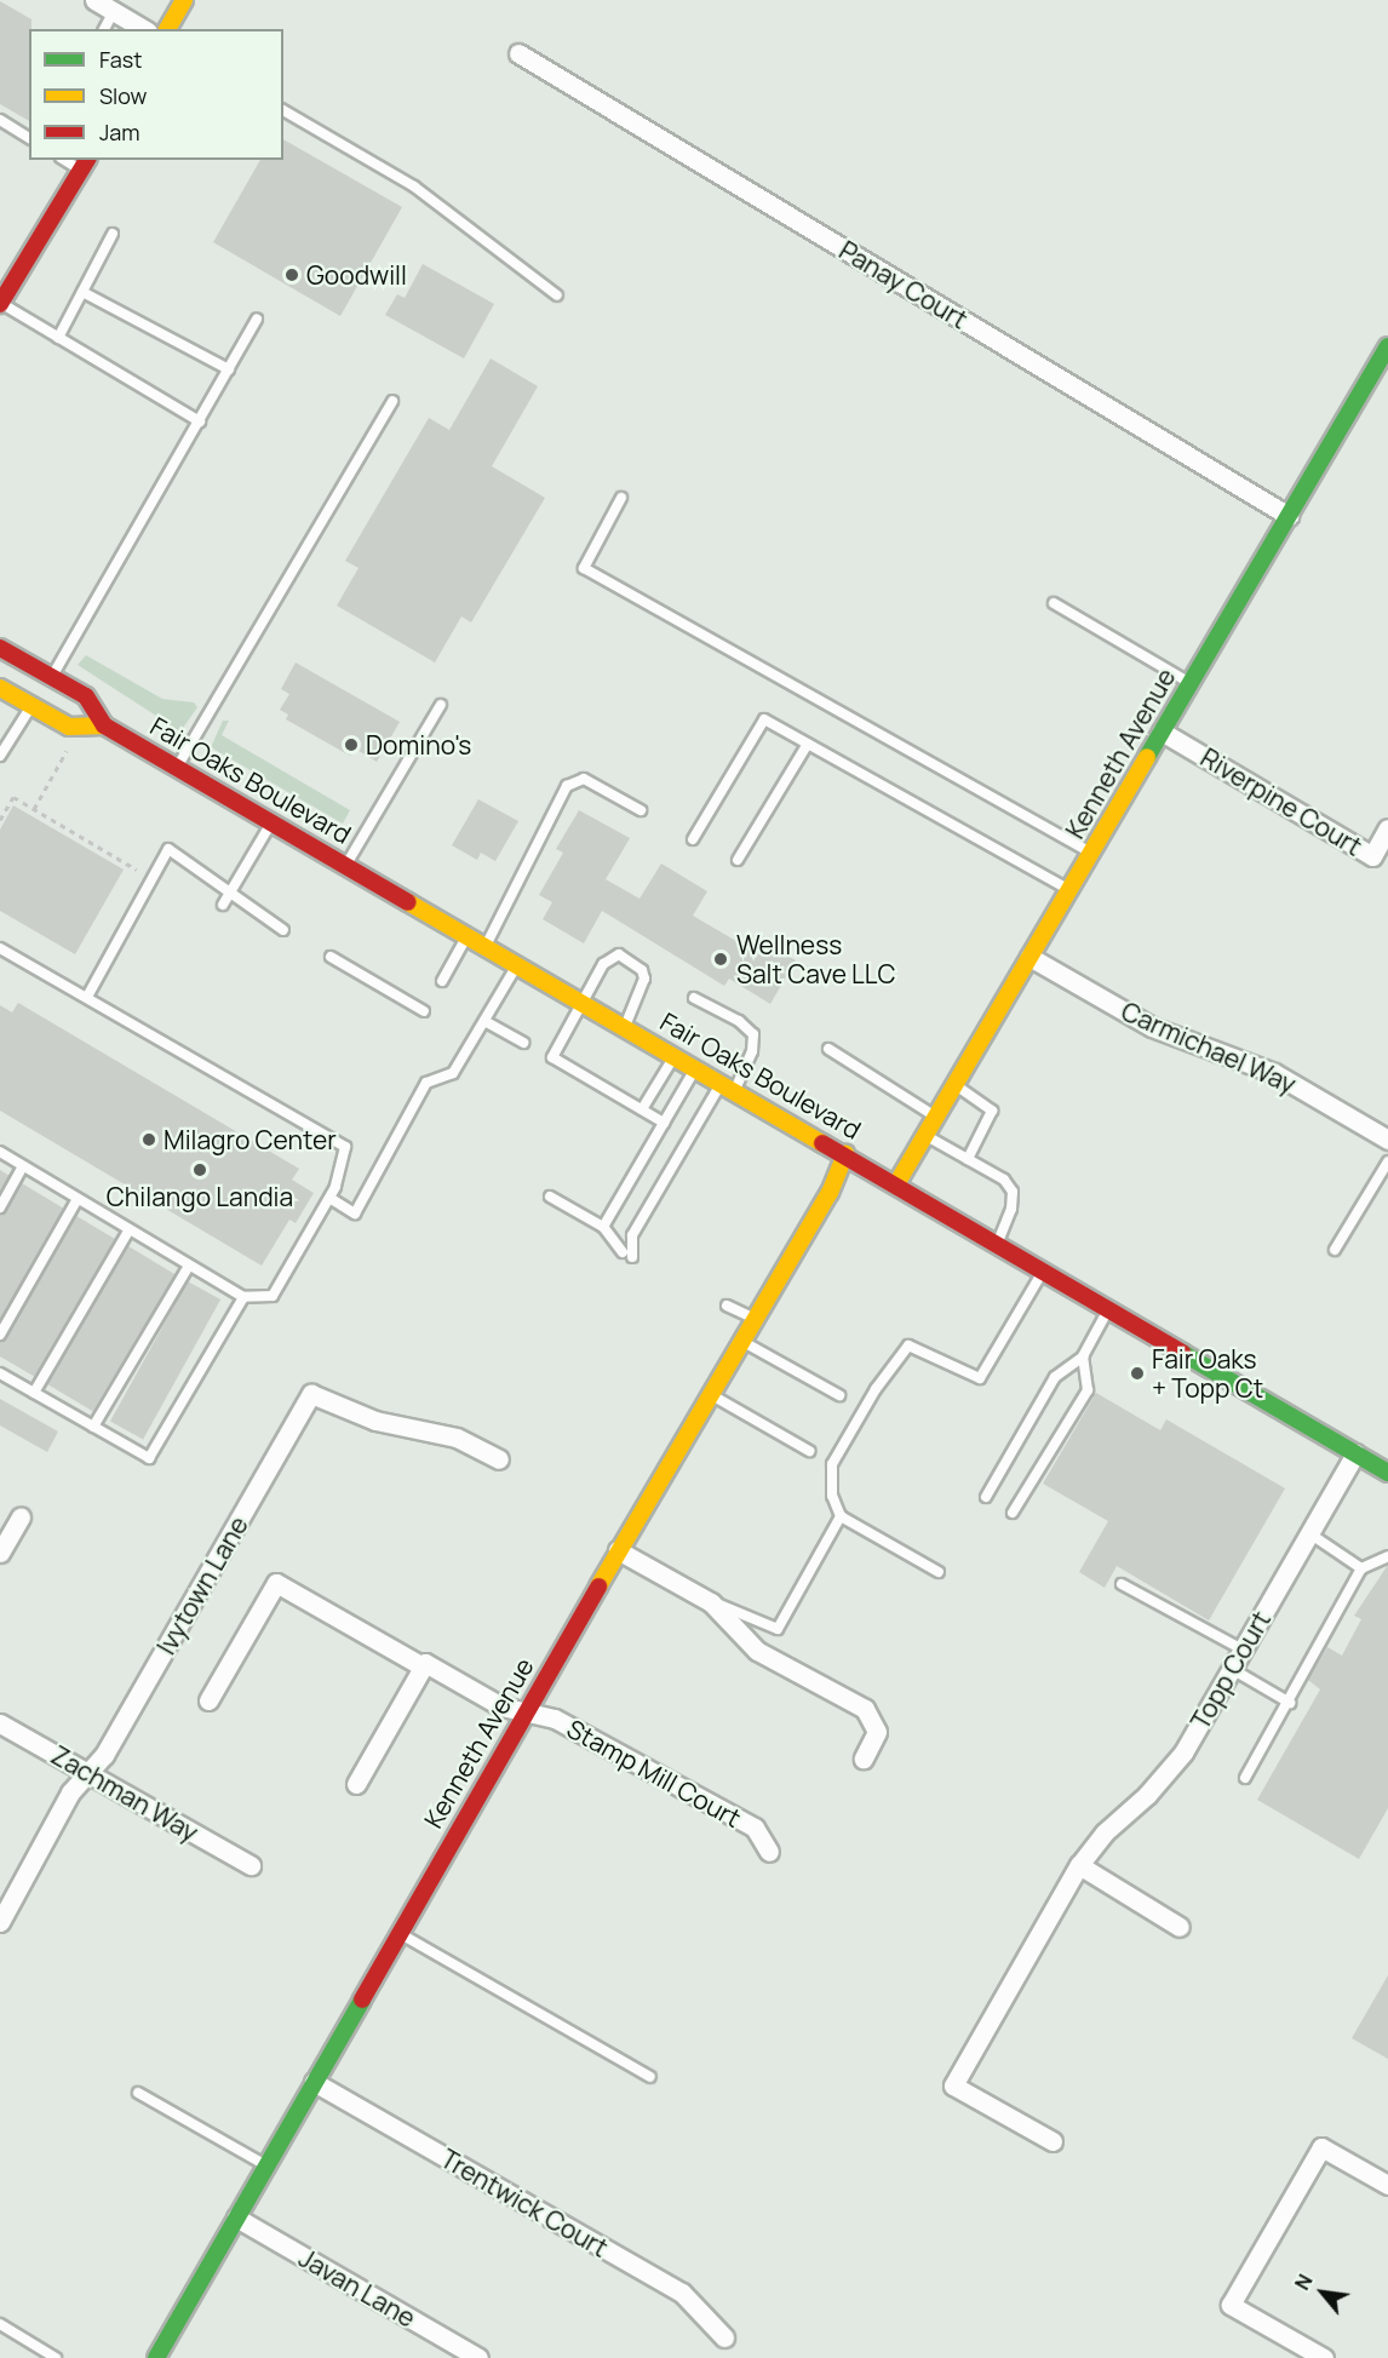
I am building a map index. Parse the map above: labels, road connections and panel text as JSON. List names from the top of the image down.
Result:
{
  "streets": {
    "street": [
      "Panay Court",
      "Kenneth Avenue",
      "Fair Oaks Boulevard",
      "Riverpine Court",
      "Carmichael Way",
      "Ivytown Lane",
      "Topp Court",
      "Stamp Mill Court",
      "Zachman Way",
      "Trentwick Court",
      "Javan Lane"
    ]
  },
  "crossings": [
    ["Panay Court", "Kenneth Avenue"],
    ["Kenneth Avenue", "Fair Oaks Boulevard"],
    ["Kenneth Avenue", "Riverpine Court"],
    ["Kenneth Avenue", "Carmichael Way"],
    ["Kenneth Avenue", "Stamp Mill Court"],
    ["Kenneth Avenue", "Trentwick Court"],
    ["Kenneth Avenue", "Javan Lane"],
    ["Fair Oaks Boulevard", "Topp Court"],
    ["Ivytown Lane", "Zachman Way"]
  ],
  "places": [
    "Goodwill",
    "Domino's",
    "Wellness Salt Cave LLC",
    "Milagro Center",
    "Chilango Landia",
    "Fair Oaks + Topp Ct"
  ],
  "legend": ["Fast", "Slow", "Jam"],
  "north": "top left"
}
